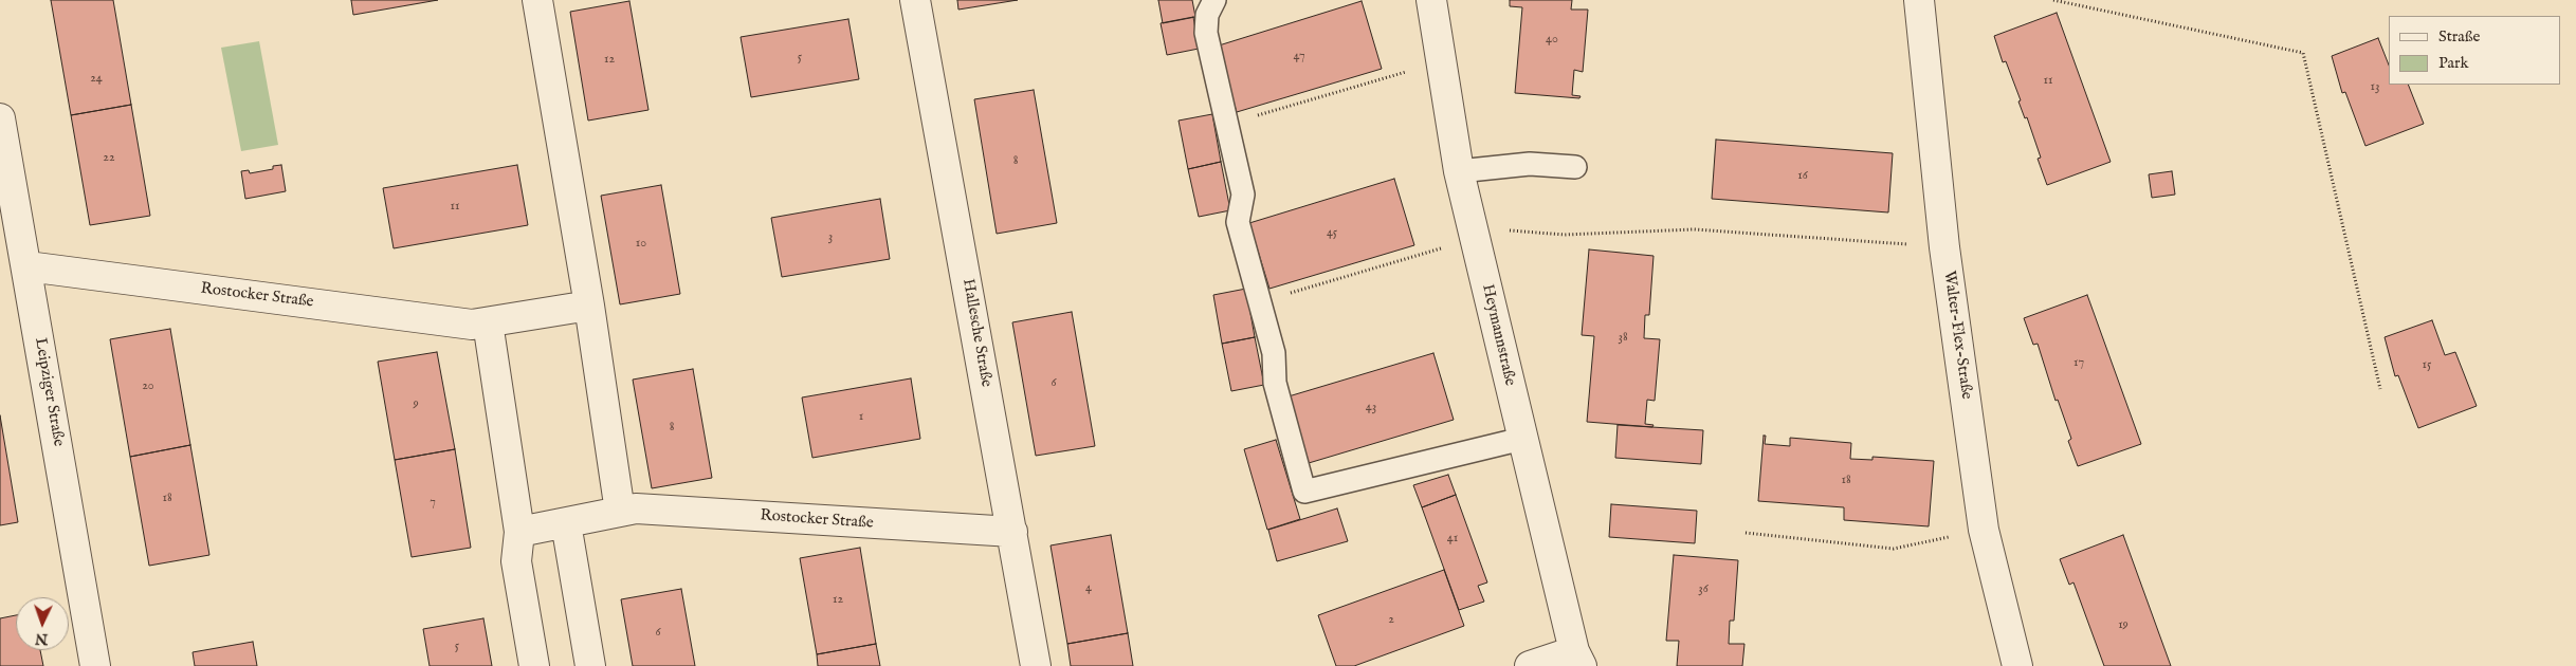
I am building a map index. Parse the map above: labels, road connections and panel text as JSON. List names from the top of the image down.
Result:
{
  "streets": {
    "street": [
      "Rostocker Straße",
      "Hallesche Straße",
      "Heymannstraße",
      "Walter-Flex-Straße",
      "Leipziger Straße"
    ]
  },
  "crossings": [
    ["Rostocker Straße", "Hallesche Straße"],
    ["Rostocker Straße", "Leipziger Straße"]
  ],
  "house_numbers": [
    "40",
    "47",
    "5",
    "12",
    "24",
    "11",
    "13",
    "22",
    "8",
    "16",
    "11",
    "45",
    "3",
    "10",
    "38",
    "17",
    "15",
    "6",
    "20",
    "9",
    "43",
    "1",
    "8",
    "18",
    "18",
    "7",
    "41",
    "4",
    "36",
    "12",
    "2",
    "19",
    "6",
    "5"
  ],
  "legend": ["Straße", "Park"],
  "north": "bottom"
}
